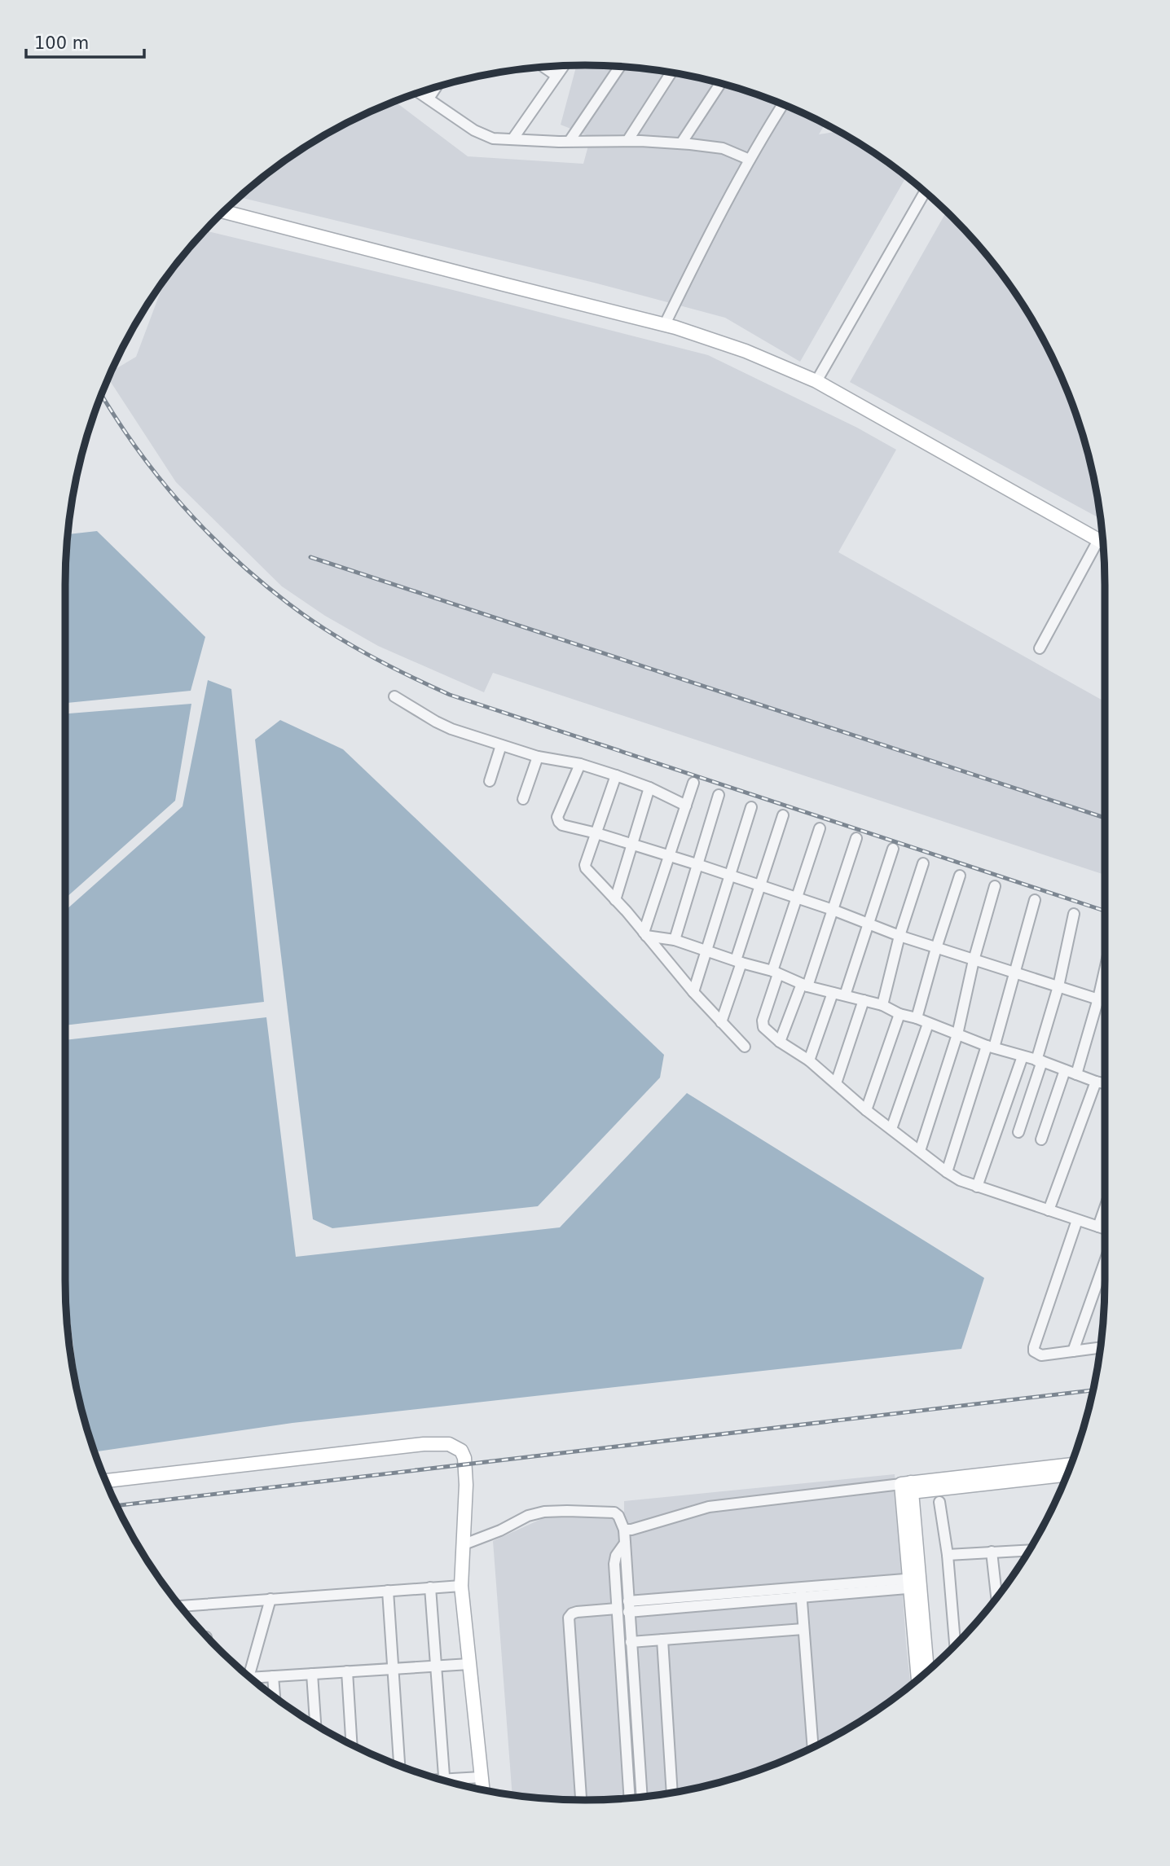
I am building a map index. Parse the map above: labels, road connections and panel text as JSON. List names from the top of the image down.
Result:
{
  "scale_bar": "100 m"
}
